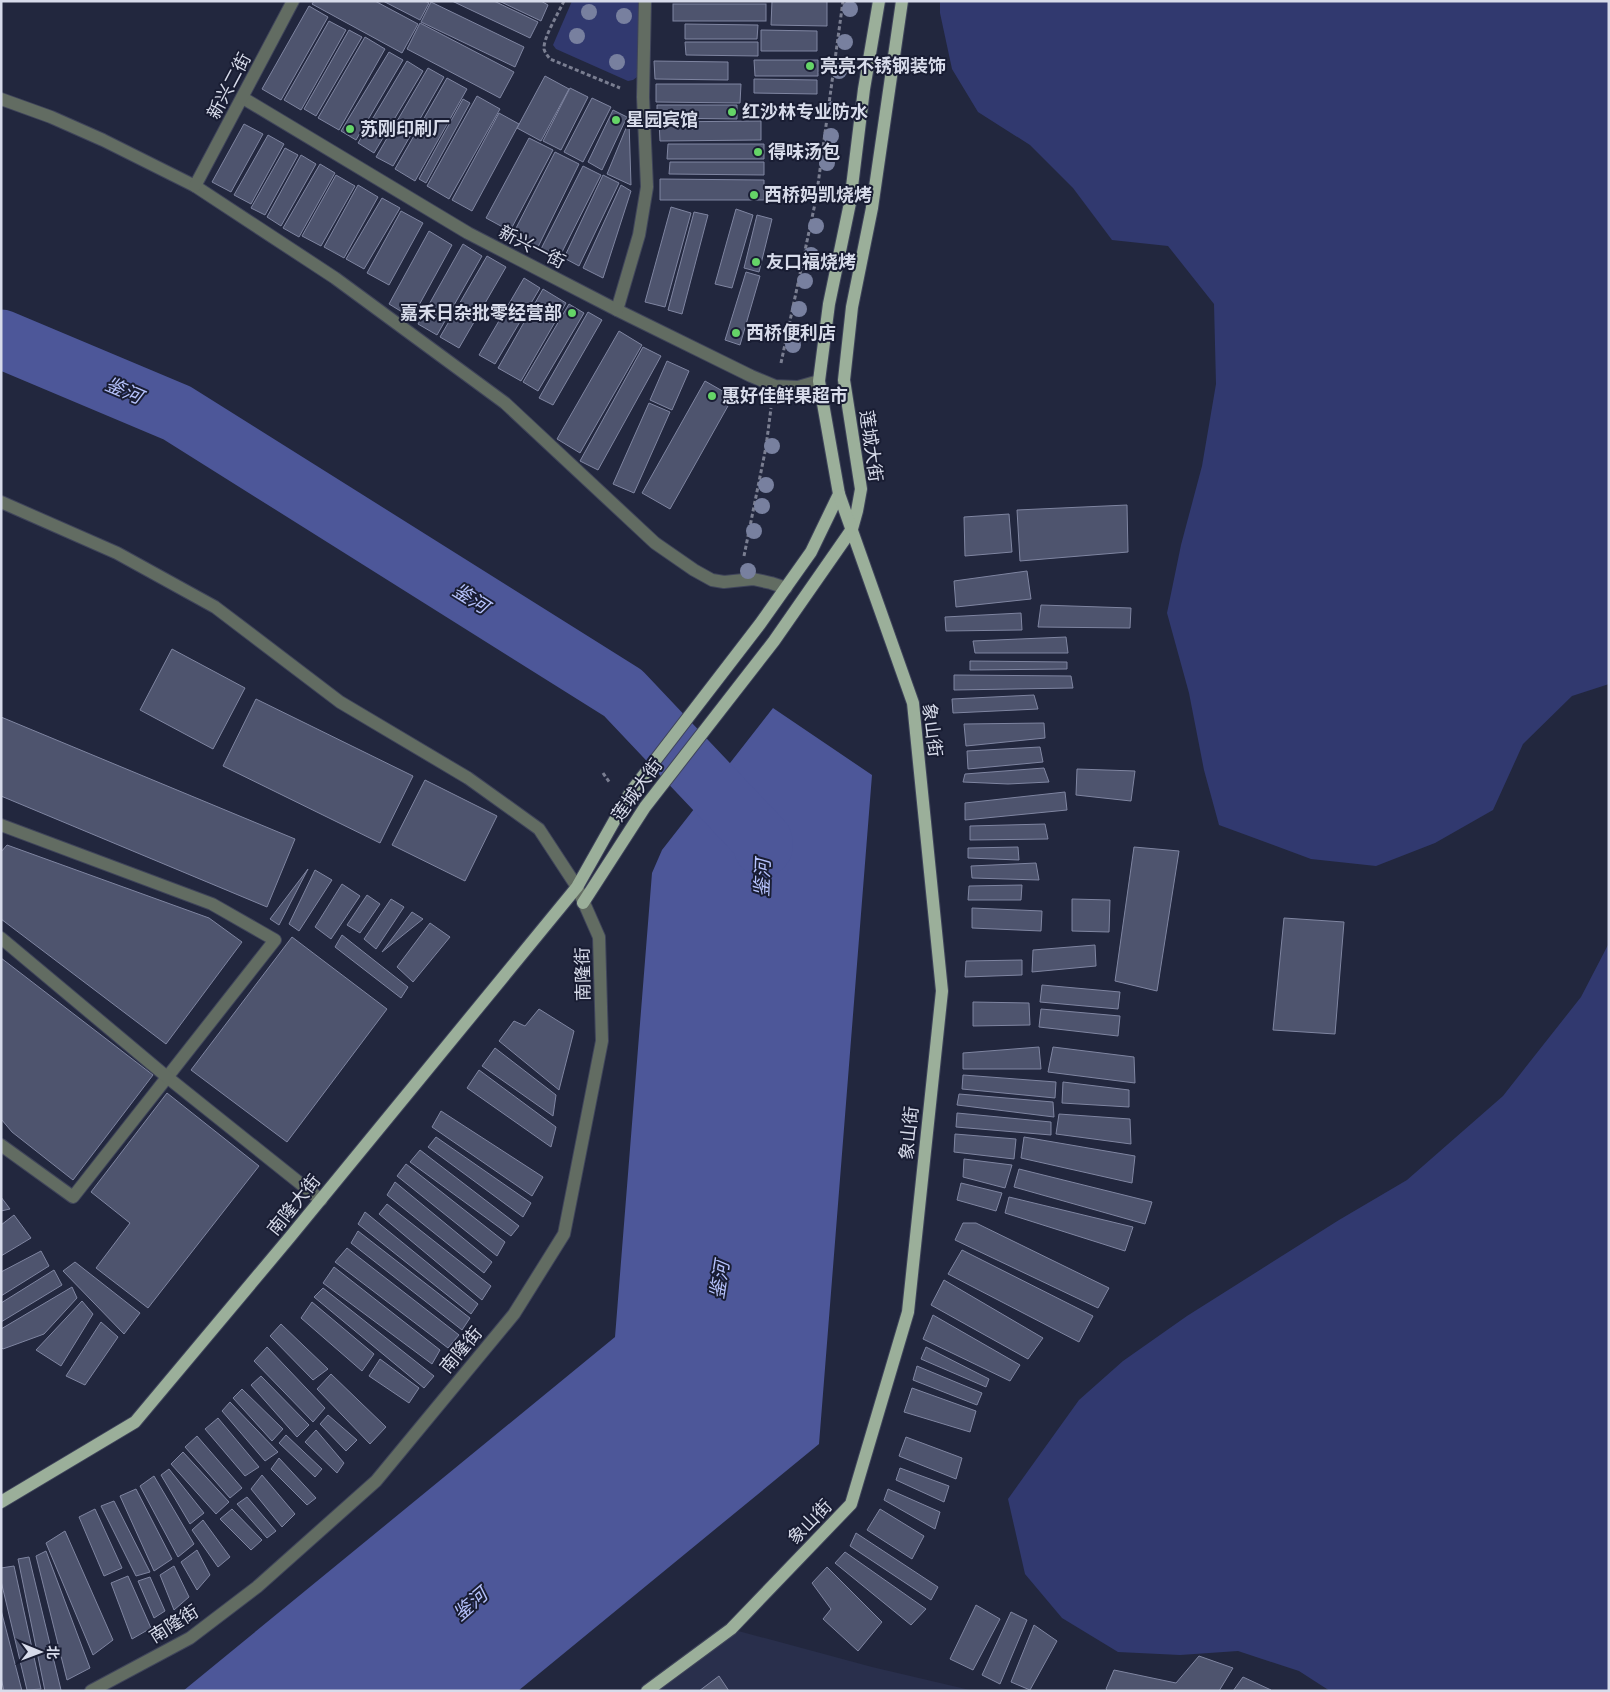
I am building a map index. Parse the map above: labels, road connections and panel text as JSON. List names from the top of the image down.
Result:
{
  "streets": {
    "main road": ["莲城大街", "象山街", "南隆大街"],
    "street": ["新兴二街", "新兴一街", "南隆街"]
  },
  "crossings": [
    ["新兴二街", "新兴一街"],
    ["莲城大街", "象山街"],
    ["莲城大街", "南隆街"],
    ["莲城大街", "南隆大街"],
    ["南隆街", "南隆大街"]
  ],
  "water": ["鉴河"],
  "places": [
    "亮亮不锈钢装饰",
    "红沙林专业防水",
    "星园宾馆",
    "苏刚印刷厂",
    "得味汤包",
    "西桥妈凯烧烤",
    "友口福烧烤",
    "嘉禾日杂批零经营部",
    "西桥便利店",
    "惠好佳鲜果超市"
  ],
  "north": "right"
}
